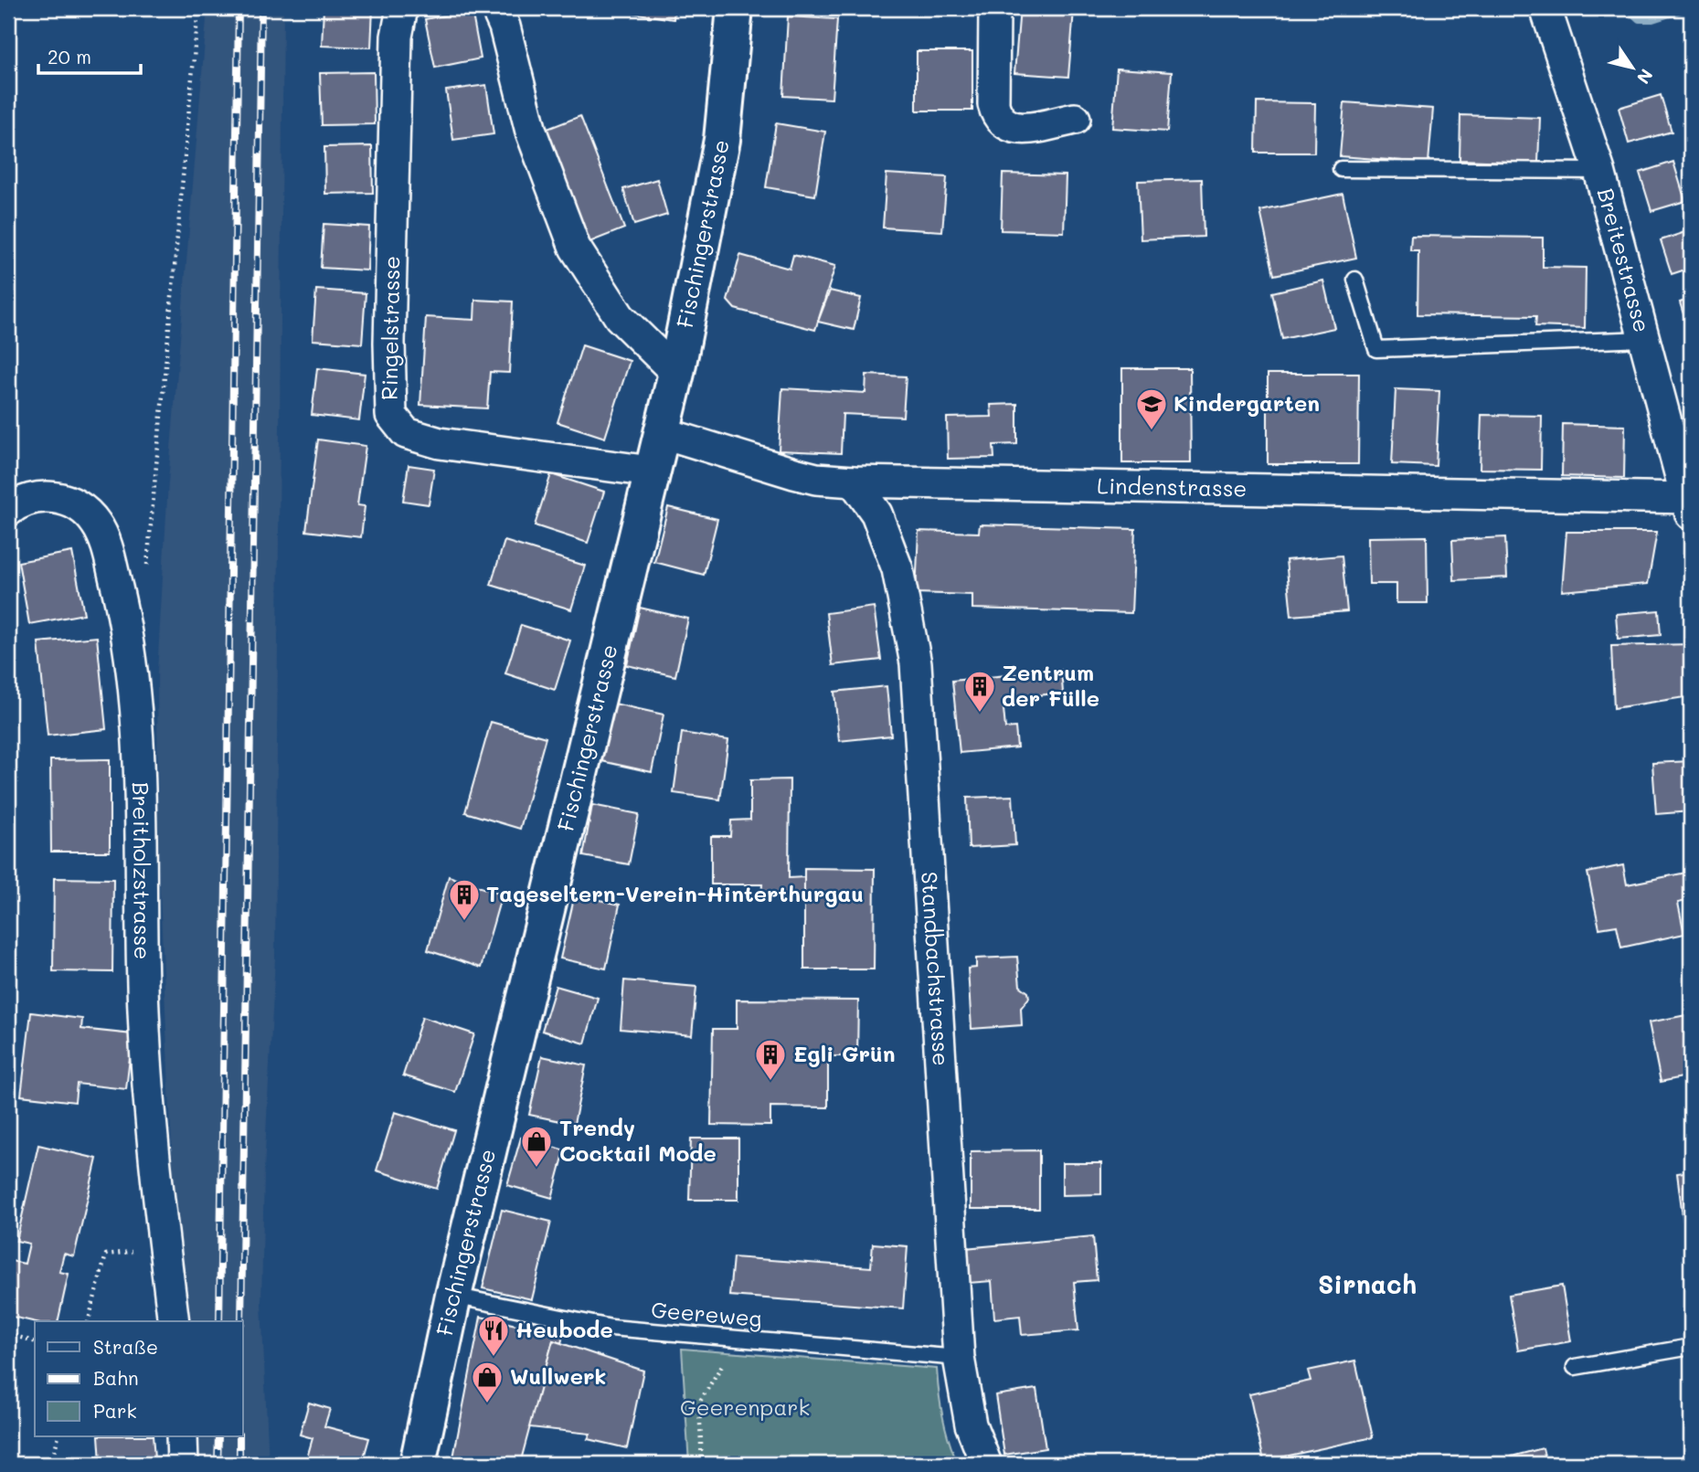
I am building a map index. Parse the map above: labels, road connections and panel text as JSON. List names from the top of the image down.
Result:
{
  "streets": {
    "main road": ["Fischingerstrasse"],
    "street": [
      "Breitestrasse",
      "Ringelstrasse",
      "Lindenstrasse",
      "Breitholzstrasse",
      "Standbachstrasse"
    ],
    "lane": ["Geereweg"]
  },
  "crossings": [
    ["Fischingerstrasse", "Ringelstrasse"],
    ["Fischingerstrasse", "Lindenstrasse"],
    ["Fischingerstrasse", "Geereweg"],
    ["Breitestrasse", "Lindenstrasse"],
    ["Lindenstrasse", "Standbachstrasse"],
    ["Standbachstrasse", "Geereweg"]
  ],
  "districts": ["Sirnach"],
  "parks": ["Geerenpark"],
  "places": {
    "school or university": ["Kindergarten"],
    "building": ["Zentrum der Fülle", "Tageseltern-Verein-Hinterthurgau", "Egli Grün"],
    "shop": ["Trendy Cocktail Mode", "Wullwerk"],
    "restaurant": ["Heubode"]
  },
  "legend": ["Straße", "Bahn", "Park"],
  "scale_bar": "20 m",
  "north": "bottom right"
}
